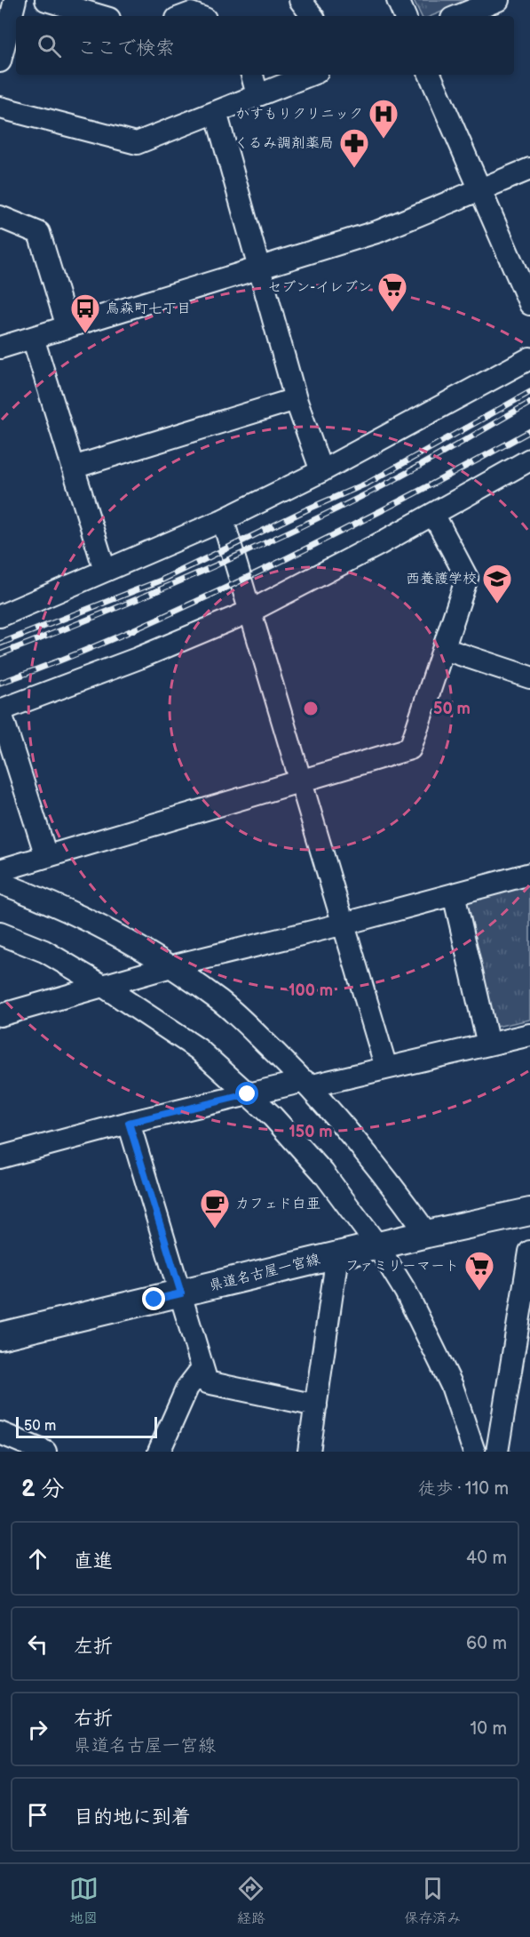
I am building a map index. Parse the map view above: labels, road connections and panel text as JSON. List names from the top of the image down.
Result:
{
  "streets": {
    "main road": ["県道名古屋一宮線"]
  },
  "places": {
    "hospital": ["かすもりクリニック"],
    "pharmacy": ["くるみ調剤薬局"],
    "supermarket": ["セブン-イレブン", "ファミリーマート"],
    "bus stop": ["烏森町七丁目"],
    "school or university": ["西養護学校"],
    "cafe": ["カフェド白亜"]
  },
  "scale_bar": "50 m",
  "page": {
    "search": "ここで検索",
    "scale": "50 m",
    "heading": ["2 分", "徒歩 · 110 m"],
    "list": [
      ["直進", "40 m"],
      ["左折", "60 m"],
      ["右折", "県道名古屋一宮線", "10 m"],
      "目的地に到着"
    ],
    "nav": ["地図", "経路", "保存済み"]
  },
  "rings": ["50 m", "100 m", "150 m"]
}
